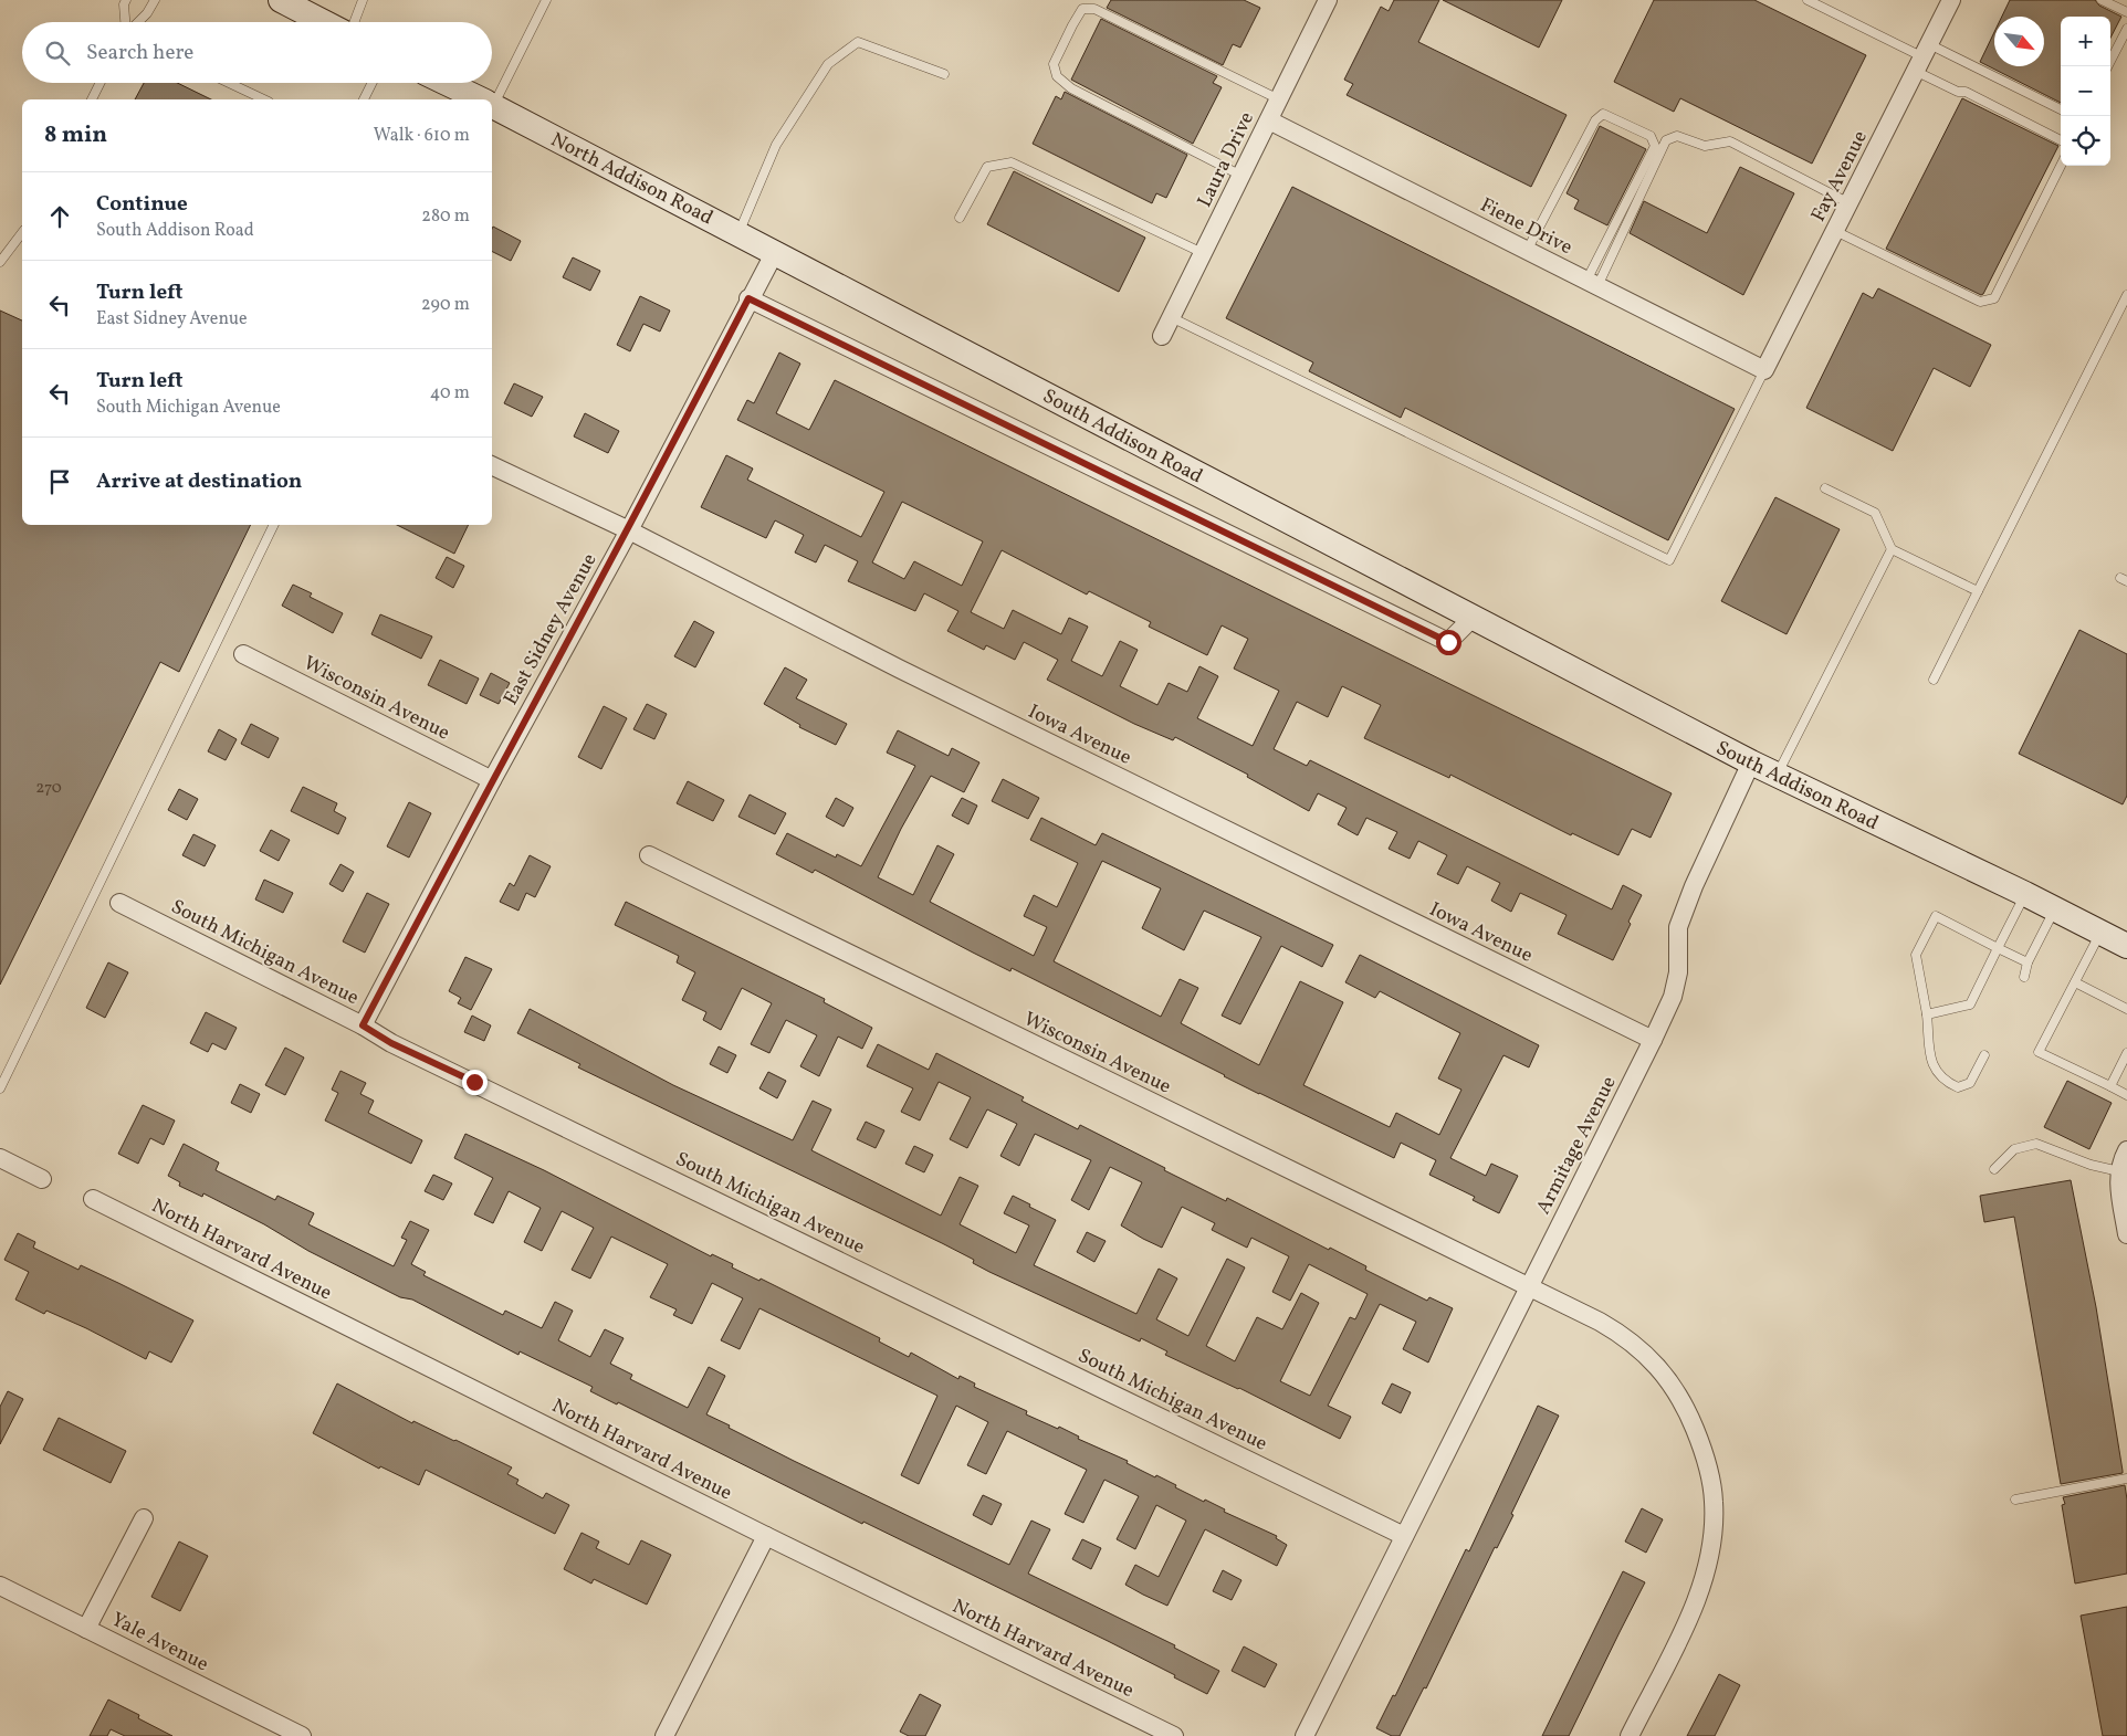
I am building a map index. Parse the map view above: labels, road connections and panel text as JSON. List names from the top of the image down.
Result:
{
  "streets": {
    "street": [
      "Laura Drive",
      "Fay Avenue",
      "North Addison Road",
      "Fiene Drive",
      "South Addison Road",
      "East Sidney Avenue",
      "Wisconsin Avenue",
      "Iowa Avenue",
      "South Michigan Avenue",
      "Armitage Avenue",
      "North Harvard Avenue",
      "Yale Avenue"
    ]
  },
  "crossings": [
    ["Laura Drive", "Fiene Drive"],
    ["Fay Avenue", "Fiene Drive"],
    ["North Addison Road", "South Addison Road"],
    ["North Addison Road", "East Sidney Avenue"],
    ["South Addison Road", "East Sidney Avenue"],
    ["South Addison Road", "Armitage Avenue"],
    ["East Sidney Avenue", "Wisconsin Avenue"],
    ["East Sidney Avenue", "Iowa Avenue"],
    ["East Sidney Avenue", "South Michigan Avenue"],
    ["Wisconsin Avenue", "Armitage Avenue"],
    ["Iowa Avenue", "Armitage Avenue"],
    ["South Michigan Avenue", "Armitage Avenue"]
  ],
  "house_numbers": ["270"],
  "north": "bottom right",
  "page": {
    "map_buttons": ["+", "−"],
    "search": "Search here",
    "heading": ["8 min", "Walk · 610 m"],
    "list": [
      ["Continue", "South Addison Road", "280 m"],
      ["Turn left", "East Sidney Avenue", "290 m"],
      ["Turn left", "South Michigan Avenue", "40 m"],
      "Arrive at destination"
    ]
  }
}
